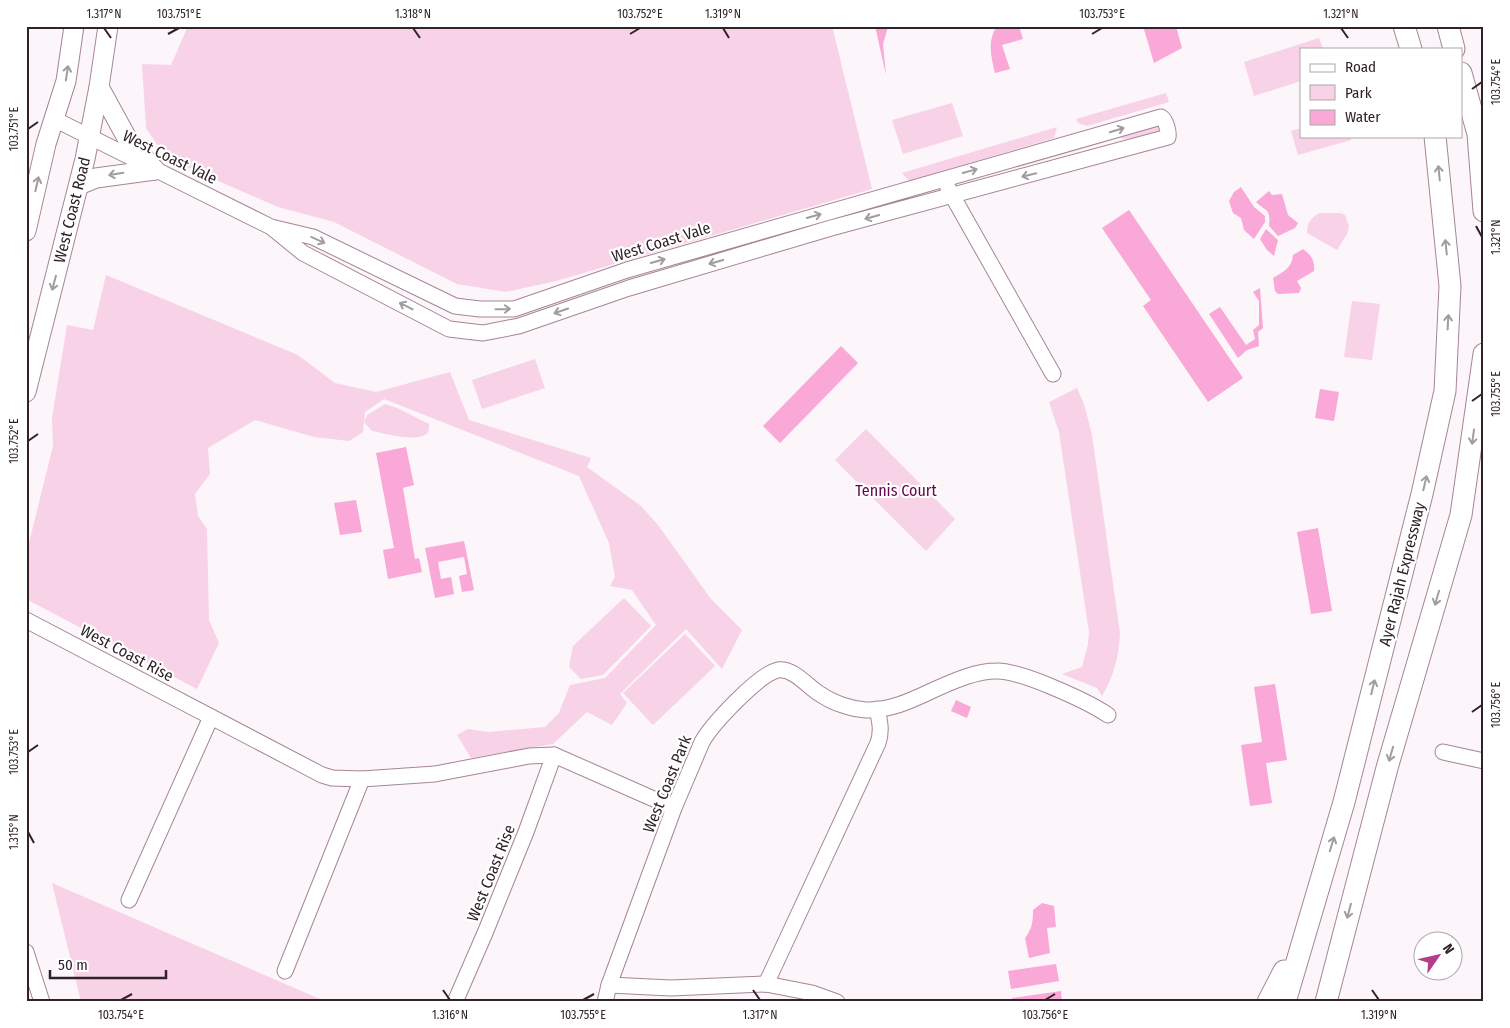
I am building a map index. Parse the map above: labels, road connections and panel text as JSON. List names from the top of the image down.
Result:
{
  "streets": {
    "highway": ["Ayer Rajah Expressway"],
    "main road": ["West Coast Road"],
    "street": ["West Coast Vale", "West Coast Rise", "West Coast Park"]
  },
  "crossings": [
    ["West Coast Vale", "West Coast Road"],
    ["West Coast Rise", "West Coast Park"]
  ],
  "one_way": ["West Coast Road"],
  "parks": ["Tennis Court"],
  "legend": ["Road", "Park", "Water"],
  "scale_bar": "50 m",
  "north": "top right",
  "coordinates": [
    "1.317°N",
    "103.751°E",
    "1.318°N",
    "103.752°E",
    "1.319°N",
    "103.753°E",
    "1.321°N",
    "103.754°E",
    "103.755°E",
    "103.756°E",
    "1.315°N",
    "1.316°N"
  ]
}
